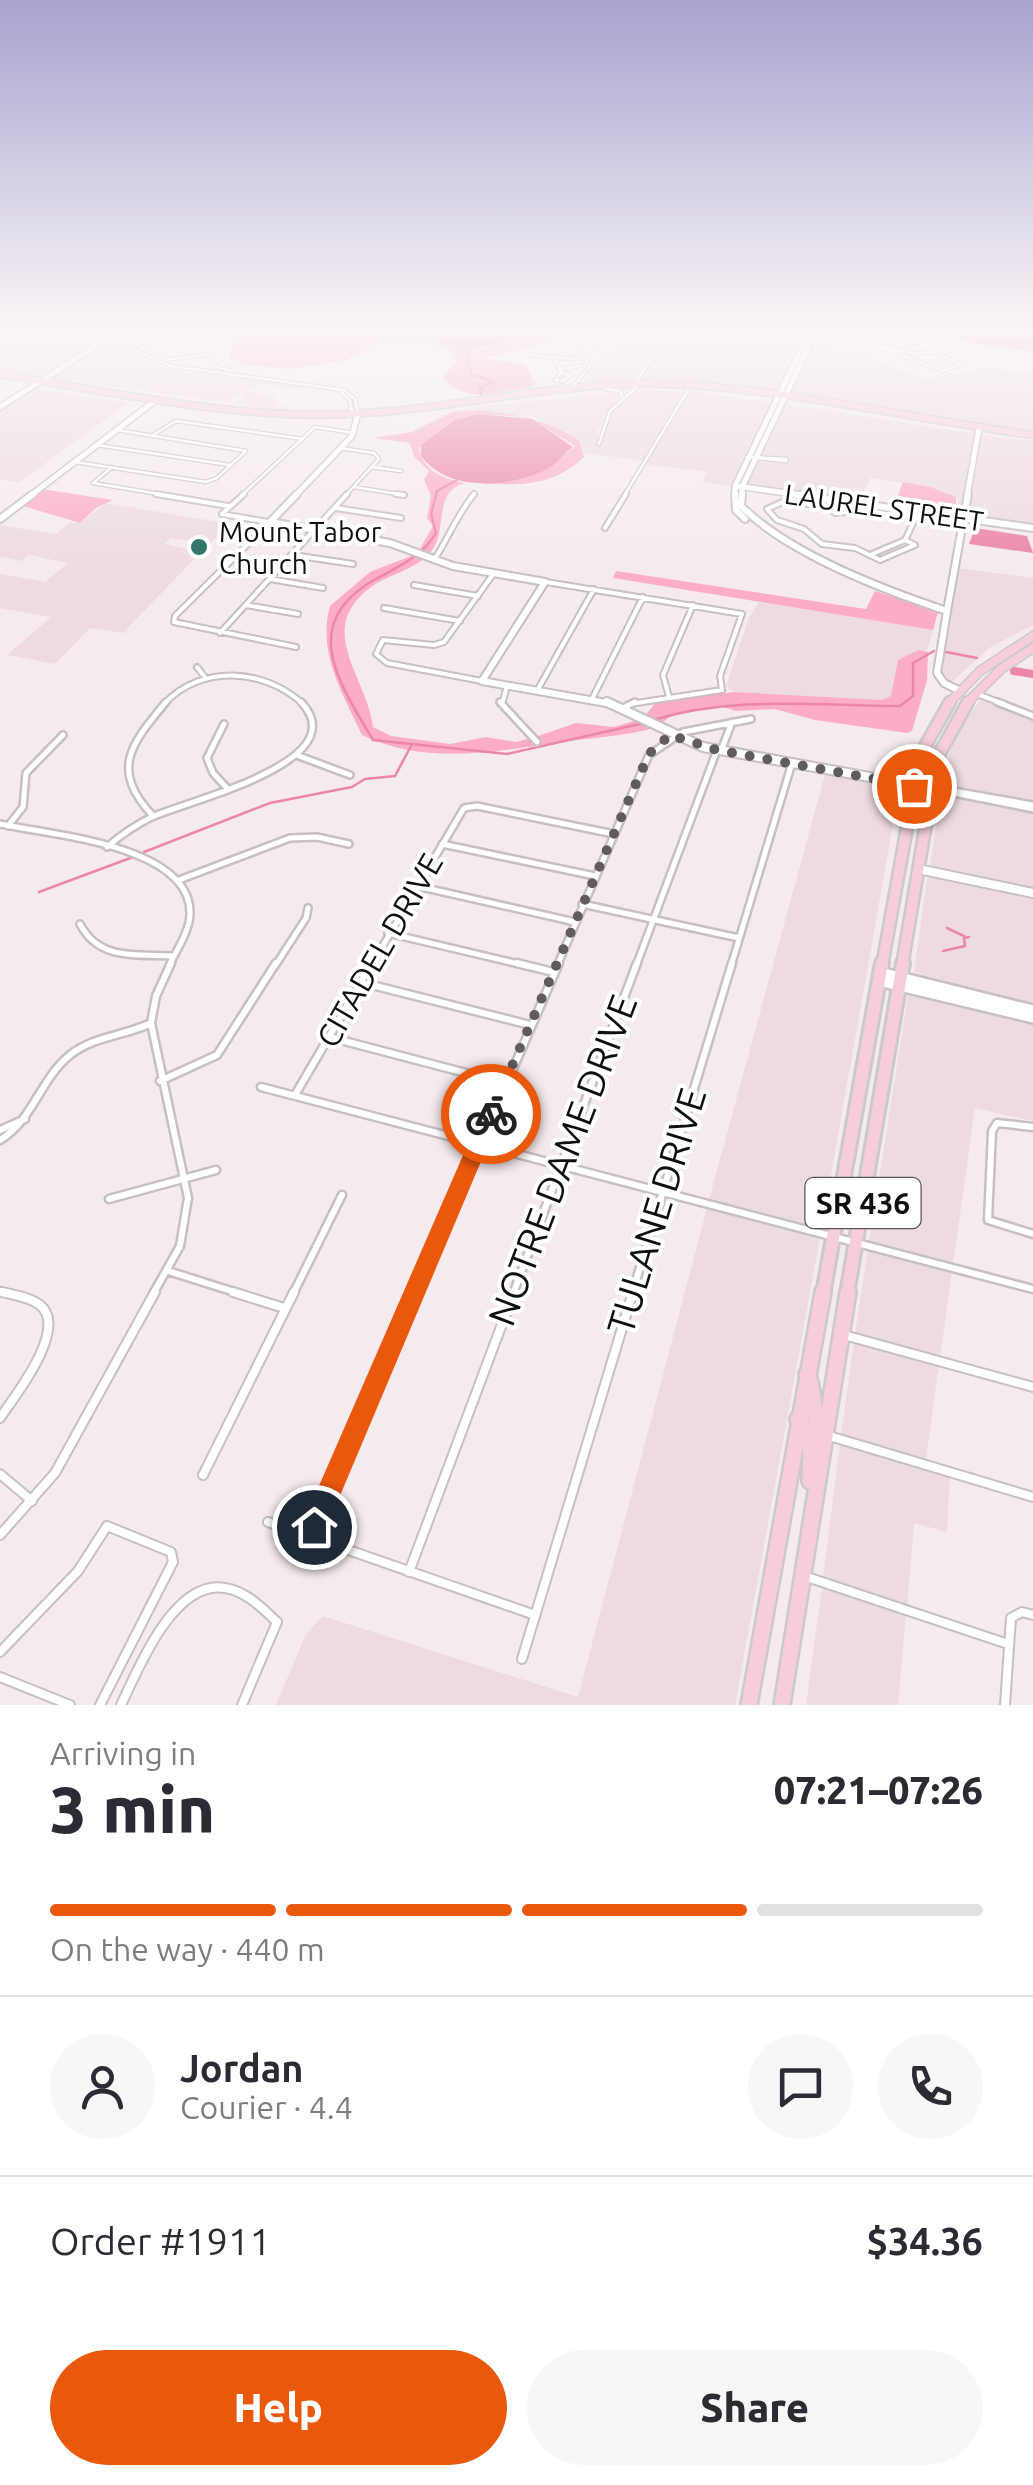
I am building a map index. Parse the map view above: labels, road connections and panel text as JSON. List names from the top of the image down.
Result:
{
  "streets": {
    "main road": ["SR 436"],
    "street": [
      "LAUREL STREET",
      "CITADEL DRIVE",
      "NOTRE DAME DRIVE",
      "TULANE DRIVE"
    ]
  },
  "places": ["Mount Tabor Church"],
  "page": {
    "heading": ["3 min", "Arriving in", "07:21–07:26"],
    "panel": [
      "Jordan",
      "Courier · 4.4",
      "Order #1911",
      "$34.36"
    ],
    "bar": "On the way · 440 m",
    "buttons": ["Help", "Share"]
  }
}
